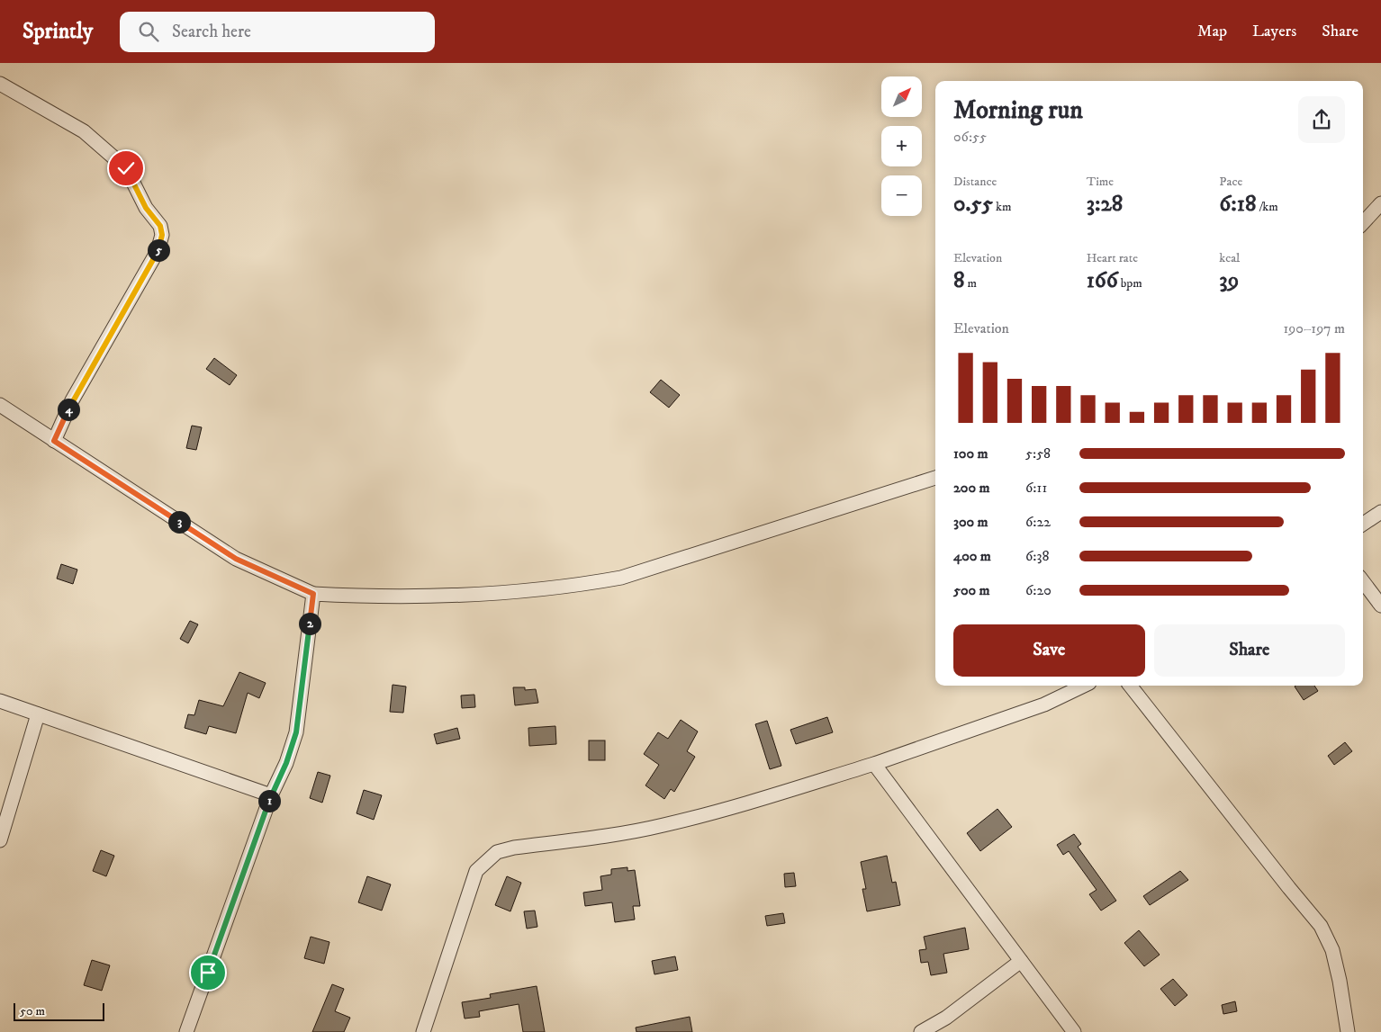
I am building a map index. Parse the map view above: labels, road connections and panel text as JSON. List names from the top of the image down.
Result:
{
  "scale_bar": "50 m",
  "north": "top right",
  "page": {
    "header": "Sprintly",
    "search": "Search here",
    "nav": ["Map", "Layers", "Share"],
    "map_buttons": ["+", "−"],
    "heading": ["Morning run", "06:55"],
    "stats": [
      ["Distance", "0.55 km"],
      ["Time", "3:28"],
      ["Pace", "6:18 /km"],
      ["Elevation", "8 m"],
      ["Heart rate", "166 bpm"],
      ["kcal", "39"]
    ],
    "pins": [
      "5",
      "4",
      "3",
      "2",
      "1"
    ],
    "chart": ["Elevation", "190–197 m"],
    "list": [
      {
        "name": "100 m",
        "note": "5:58"
      },
      {
        "name": "200 m",
        "note": "6:11"
      },
      {
        "name": "300 m",
        "note": "6:22"
      },
      {
        "name": "400 m",
        "note": "6:38"
      },
      {
        "name": "500 m",
        "note": "6:20"
      }
    ],
    "buttons": ["Save", "Share"],
    "scale": "50 m"
  }
}
